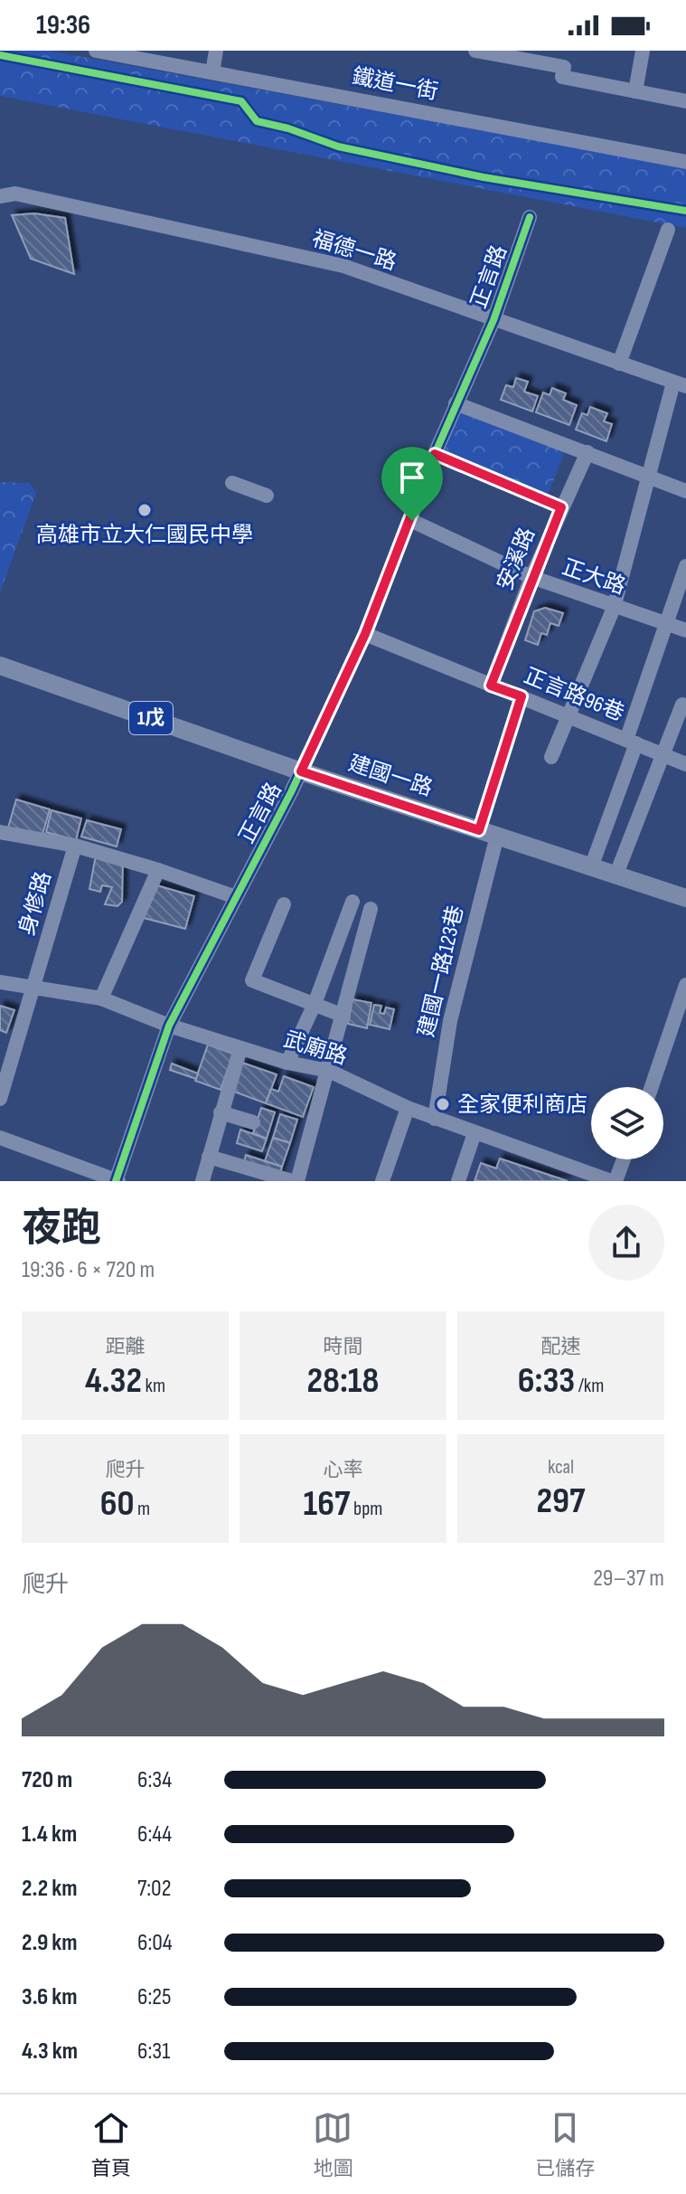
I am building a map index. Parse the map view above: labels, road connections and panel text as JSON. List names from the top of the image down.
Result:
{
  "streets": {
    "main road": ["1戊", "建國一路"],
    "street": [
      "鐵道一街",
      "福德一路",
      "正言路",
      "安溪路",
      "正大路",
      "正言路96巷",
      "身修路",
      "建國一路123巷",
      "武廟路"
    ]
  },
  "crossings": [
    ["福德一路", "正言路"],
    ["正言路", "正大路"],
    ["正言路", "正言路96巷"],
    ["正言路", "建國一路"],
    ["正言路", "武廟路"],
    ["安溪路", "正大路"],
    ["安溪路", "正言路96巷"],
    ["正言路96巷", "建國一路123巷"],
    ["建國一路", "建國一路123巷"],
    ["身修路", "武廟路"],
    ["建國一路123巷", "武廟路"]
  ],
  "places": ["高雄市立大仁國民中學", "全家便利商店"],
  "page": {
    "status": "19:36",
    "heading": ["夜跑", "19:36 · 6 × 720 m"],
    "stats": [
      ["距離", "4.32 km"],
      ["時間", "28:18"],
      ["配速", "6:33 /km"],
      ["爬升", "60 m"],
      ["心率", "167 bpm"],
      ["kcal", "297"]
    ],
    "chart": ["爬升", "29–37 m"],
    "list": [
      {
        "name": "720 m",
        "note": "6:34"
      },
      {
        "name": "1.4 km",
        "note": "6:44"
      },
      {
        "name": "2.2 km",
        "note": "7:02"
      },
      {
        "name": "2.9 km",
        "note": "6:04"
      },
      {
        "name": "3.6 km",
        "note": "6:25"
      },
      {
        "name": "4.3 km",
        "note": "6:31"
      }
    ],
    "tabs": ["首頁", "地圖", "已儲存"]
  }
}
